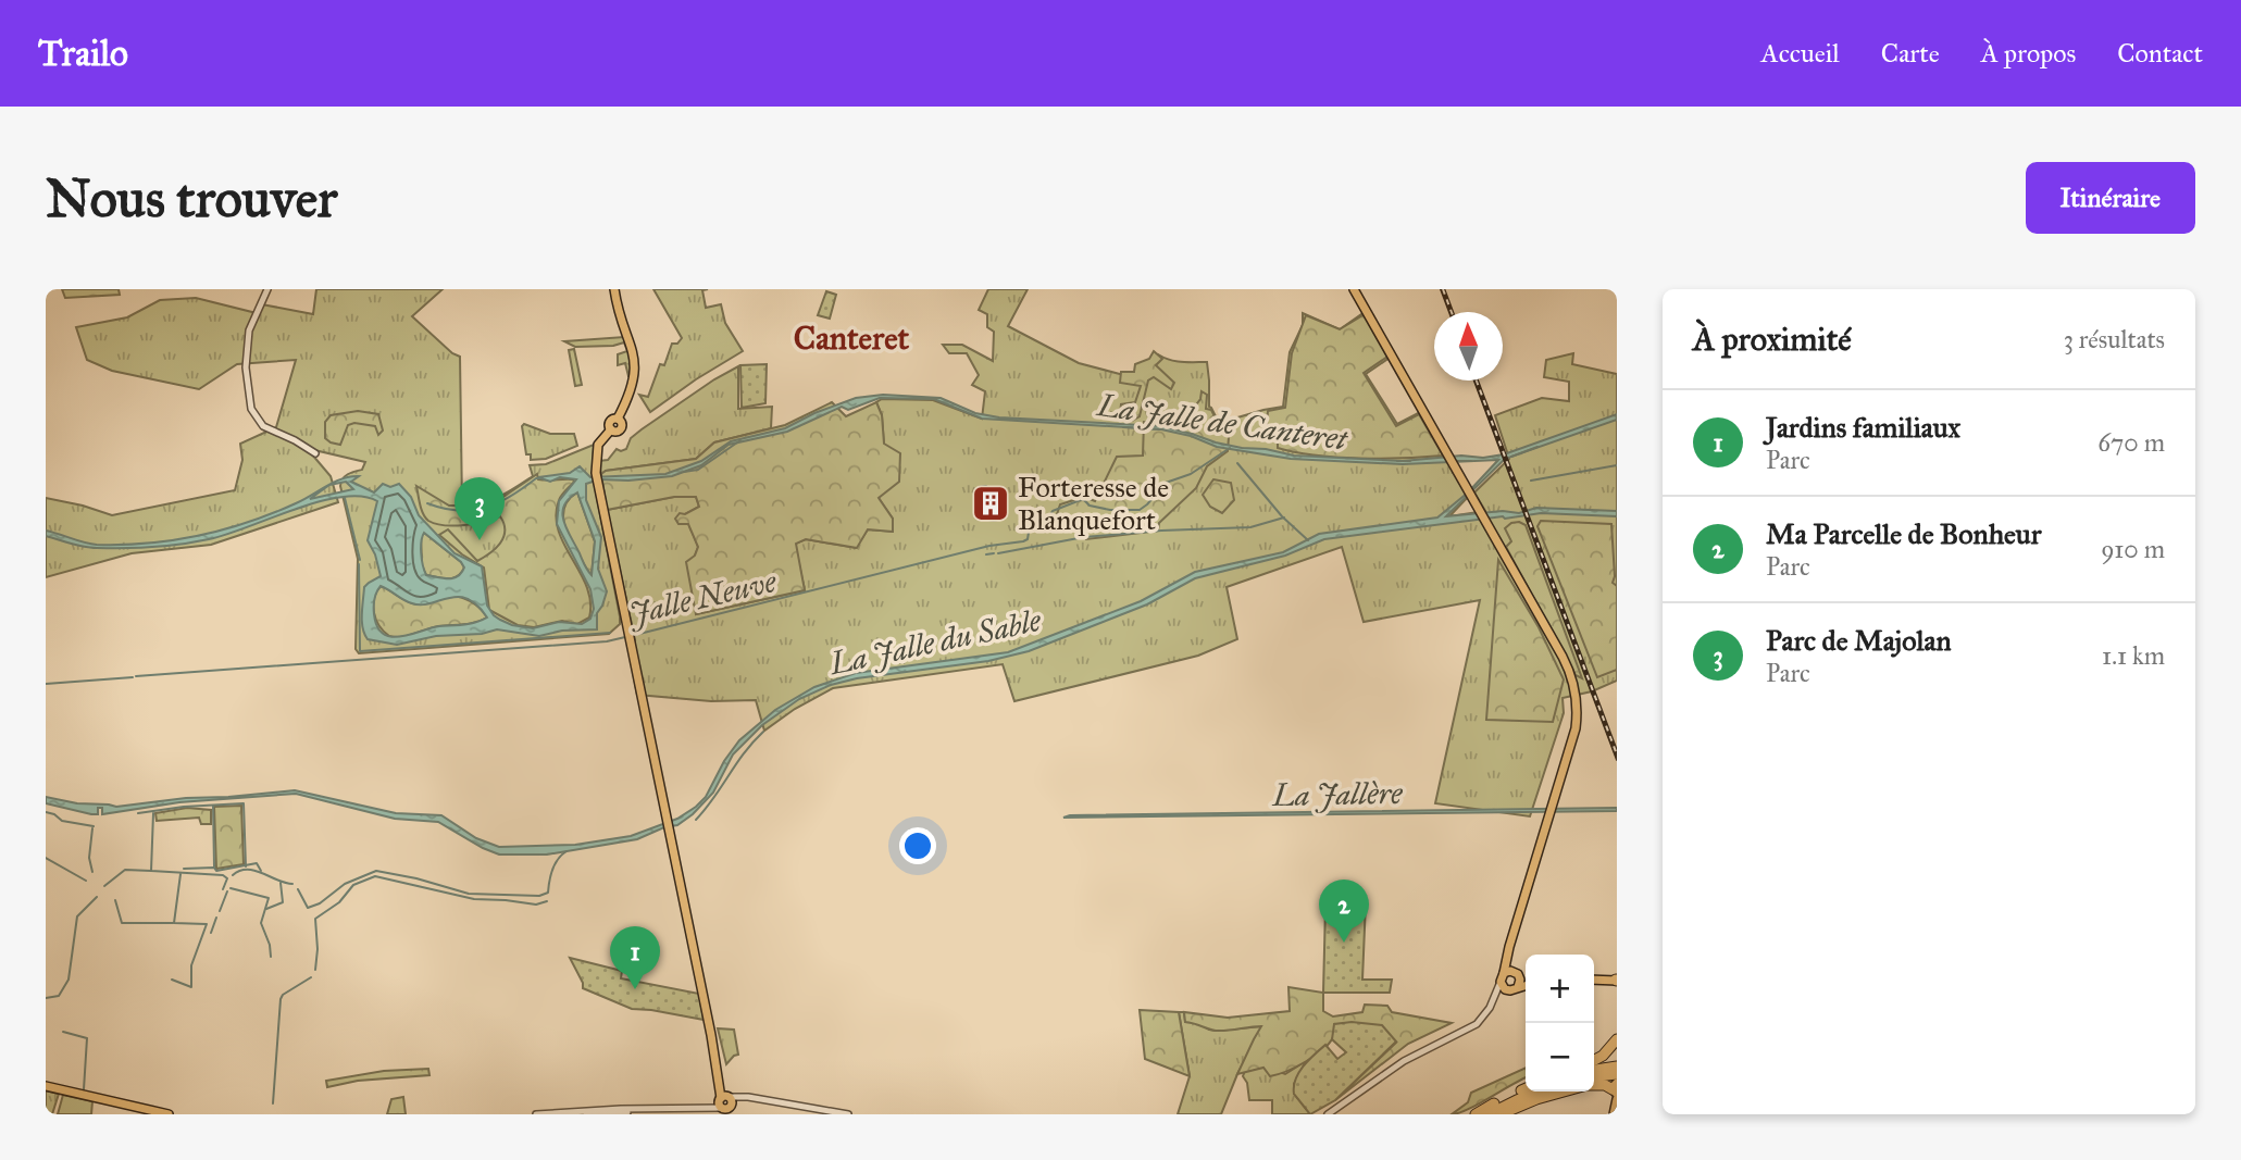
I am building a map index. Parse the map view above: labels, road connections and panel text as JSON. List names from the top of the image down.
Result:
{
  "districts": ["Canteret"],
  "water": [
    "La Jalle de Canteret",
    "Jalle Neuve",
    "La Jalle du Sable",
    "La Jallère"
  ],
  "places": {
    "building": ["Forteresse de Blanquefort"]
  },
  "north": "top",
  "page": {
    "header": "Trailo",
    "nav": [
      "Accueil",
      "Carte",
      "À propos",
      "Contact"
    ],
    "buttons": "Itinéraire",
    "title": "Nous trouver",
    "heading": ["À proximité", "3 résultats"],
    "list": [
      {
        "mark": "1",
        "name": "Jardins familiaux",
        "note": "Parc",
        "value": "670 m"
      },
      {
        "mark": "2",
        "name": "Ma Parcelle de Bonheur",
        "note": "Parc",
        "value": "910 m"
      },
      {
        "mark": "3",
        "name": "Parc de Majolan",
        "note": "Parc",
        "value": "1.1 km"
      }
    ],
    "pins": ["3", "2", "1"],
    "map_buttons": ["+", "−"]
  }
}
